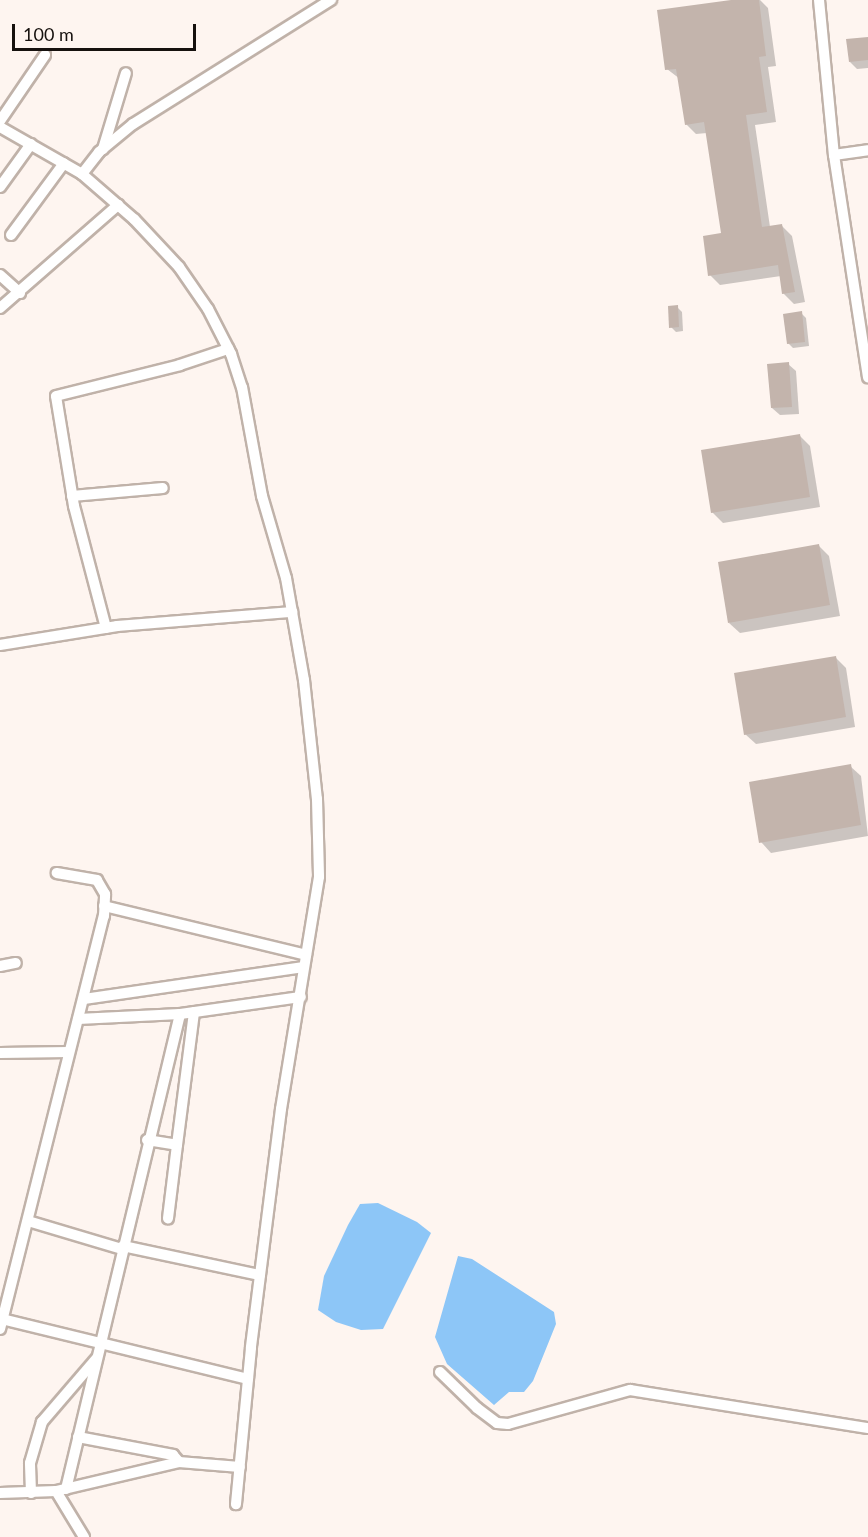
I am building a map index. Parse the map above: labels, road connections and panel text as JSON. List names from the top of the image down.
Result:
{
  "scale_bar": "100 m"
}
